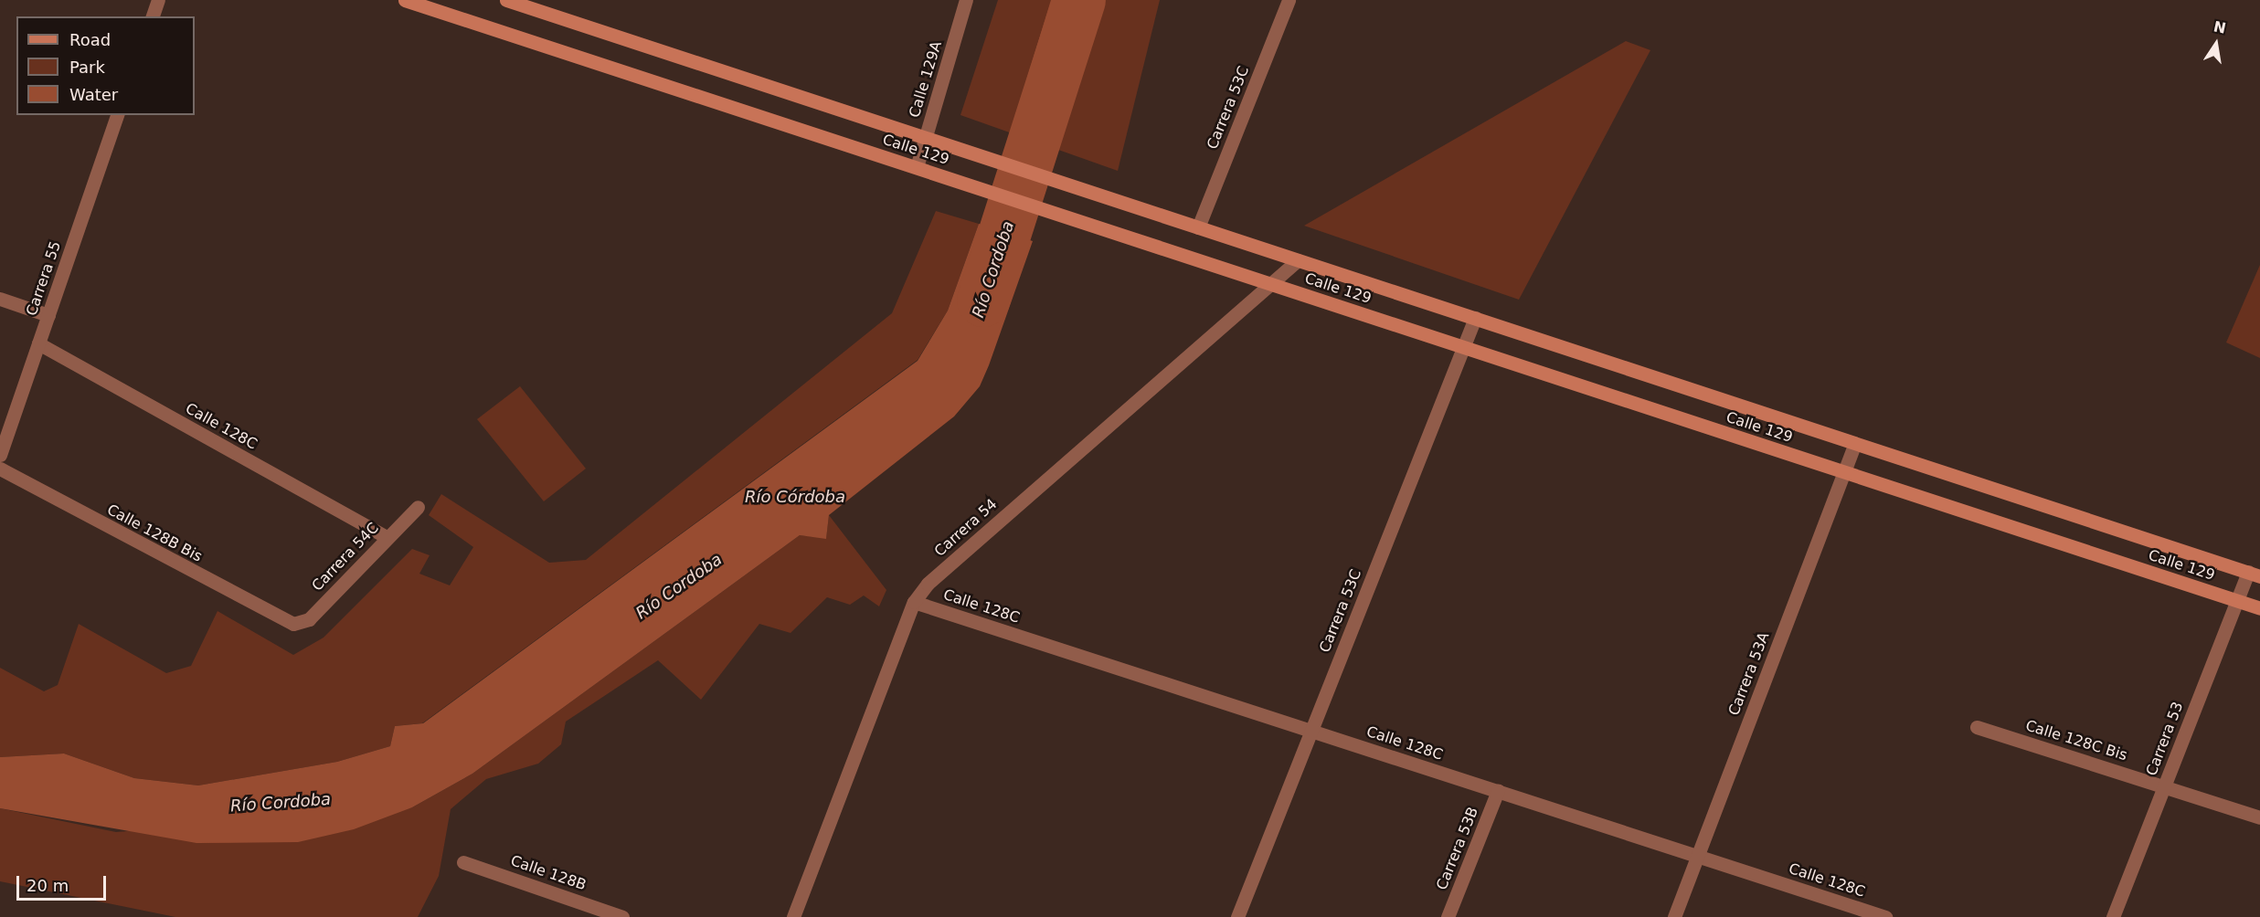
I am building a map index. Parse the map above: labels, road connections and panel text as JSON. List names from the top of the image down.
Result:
{
  "streets": {
    "main road": ["Calle 129"],
    "street": [
      "Calle 129A",
      "Carrera 53C",
      "Carrera 55",
      "Calle 128C",
      "Carrera 54",
      "Calle 128B Bis",
      "Carrera 54C",
      "Carrera 53A",
      "Carrera 53",
      "Calle 128C Bis",
      "Carrera 53B",
      "Calle 128B"
    ]
  },
  "crossings": [
    ["Calle 129A", "Calle 129"],
    ["Carrera 53C", "Calle 129"],
    ["Carrera 53C", "Calle 128C"],
    ["Calle 129", "Carrera 54"],
    ["Calle 129", "Carrera 53A"],
    ["Calle 129", "Carrera 53"],
    ["Carrera 55", "Calle 128C"],
    ["Calle 128C", "Carrera 54"],
    ["Calle 128C", "Carrera 54C"],
    ["Calle 128C", "Carrera 53A"],
    ["Calle 128C", "Carrera 53B"],
    ["Calle 128B Bis", "Carrera 54C"],
    ["Carrera 53", "Calle 128C Bis"]
  ],
  "water": ["Río Cordoba", "Río Córdoba"],
  "legend": ["Road", "Park", "Water"],
  "scale_bar": "20 m",
  "north": "top"
}
